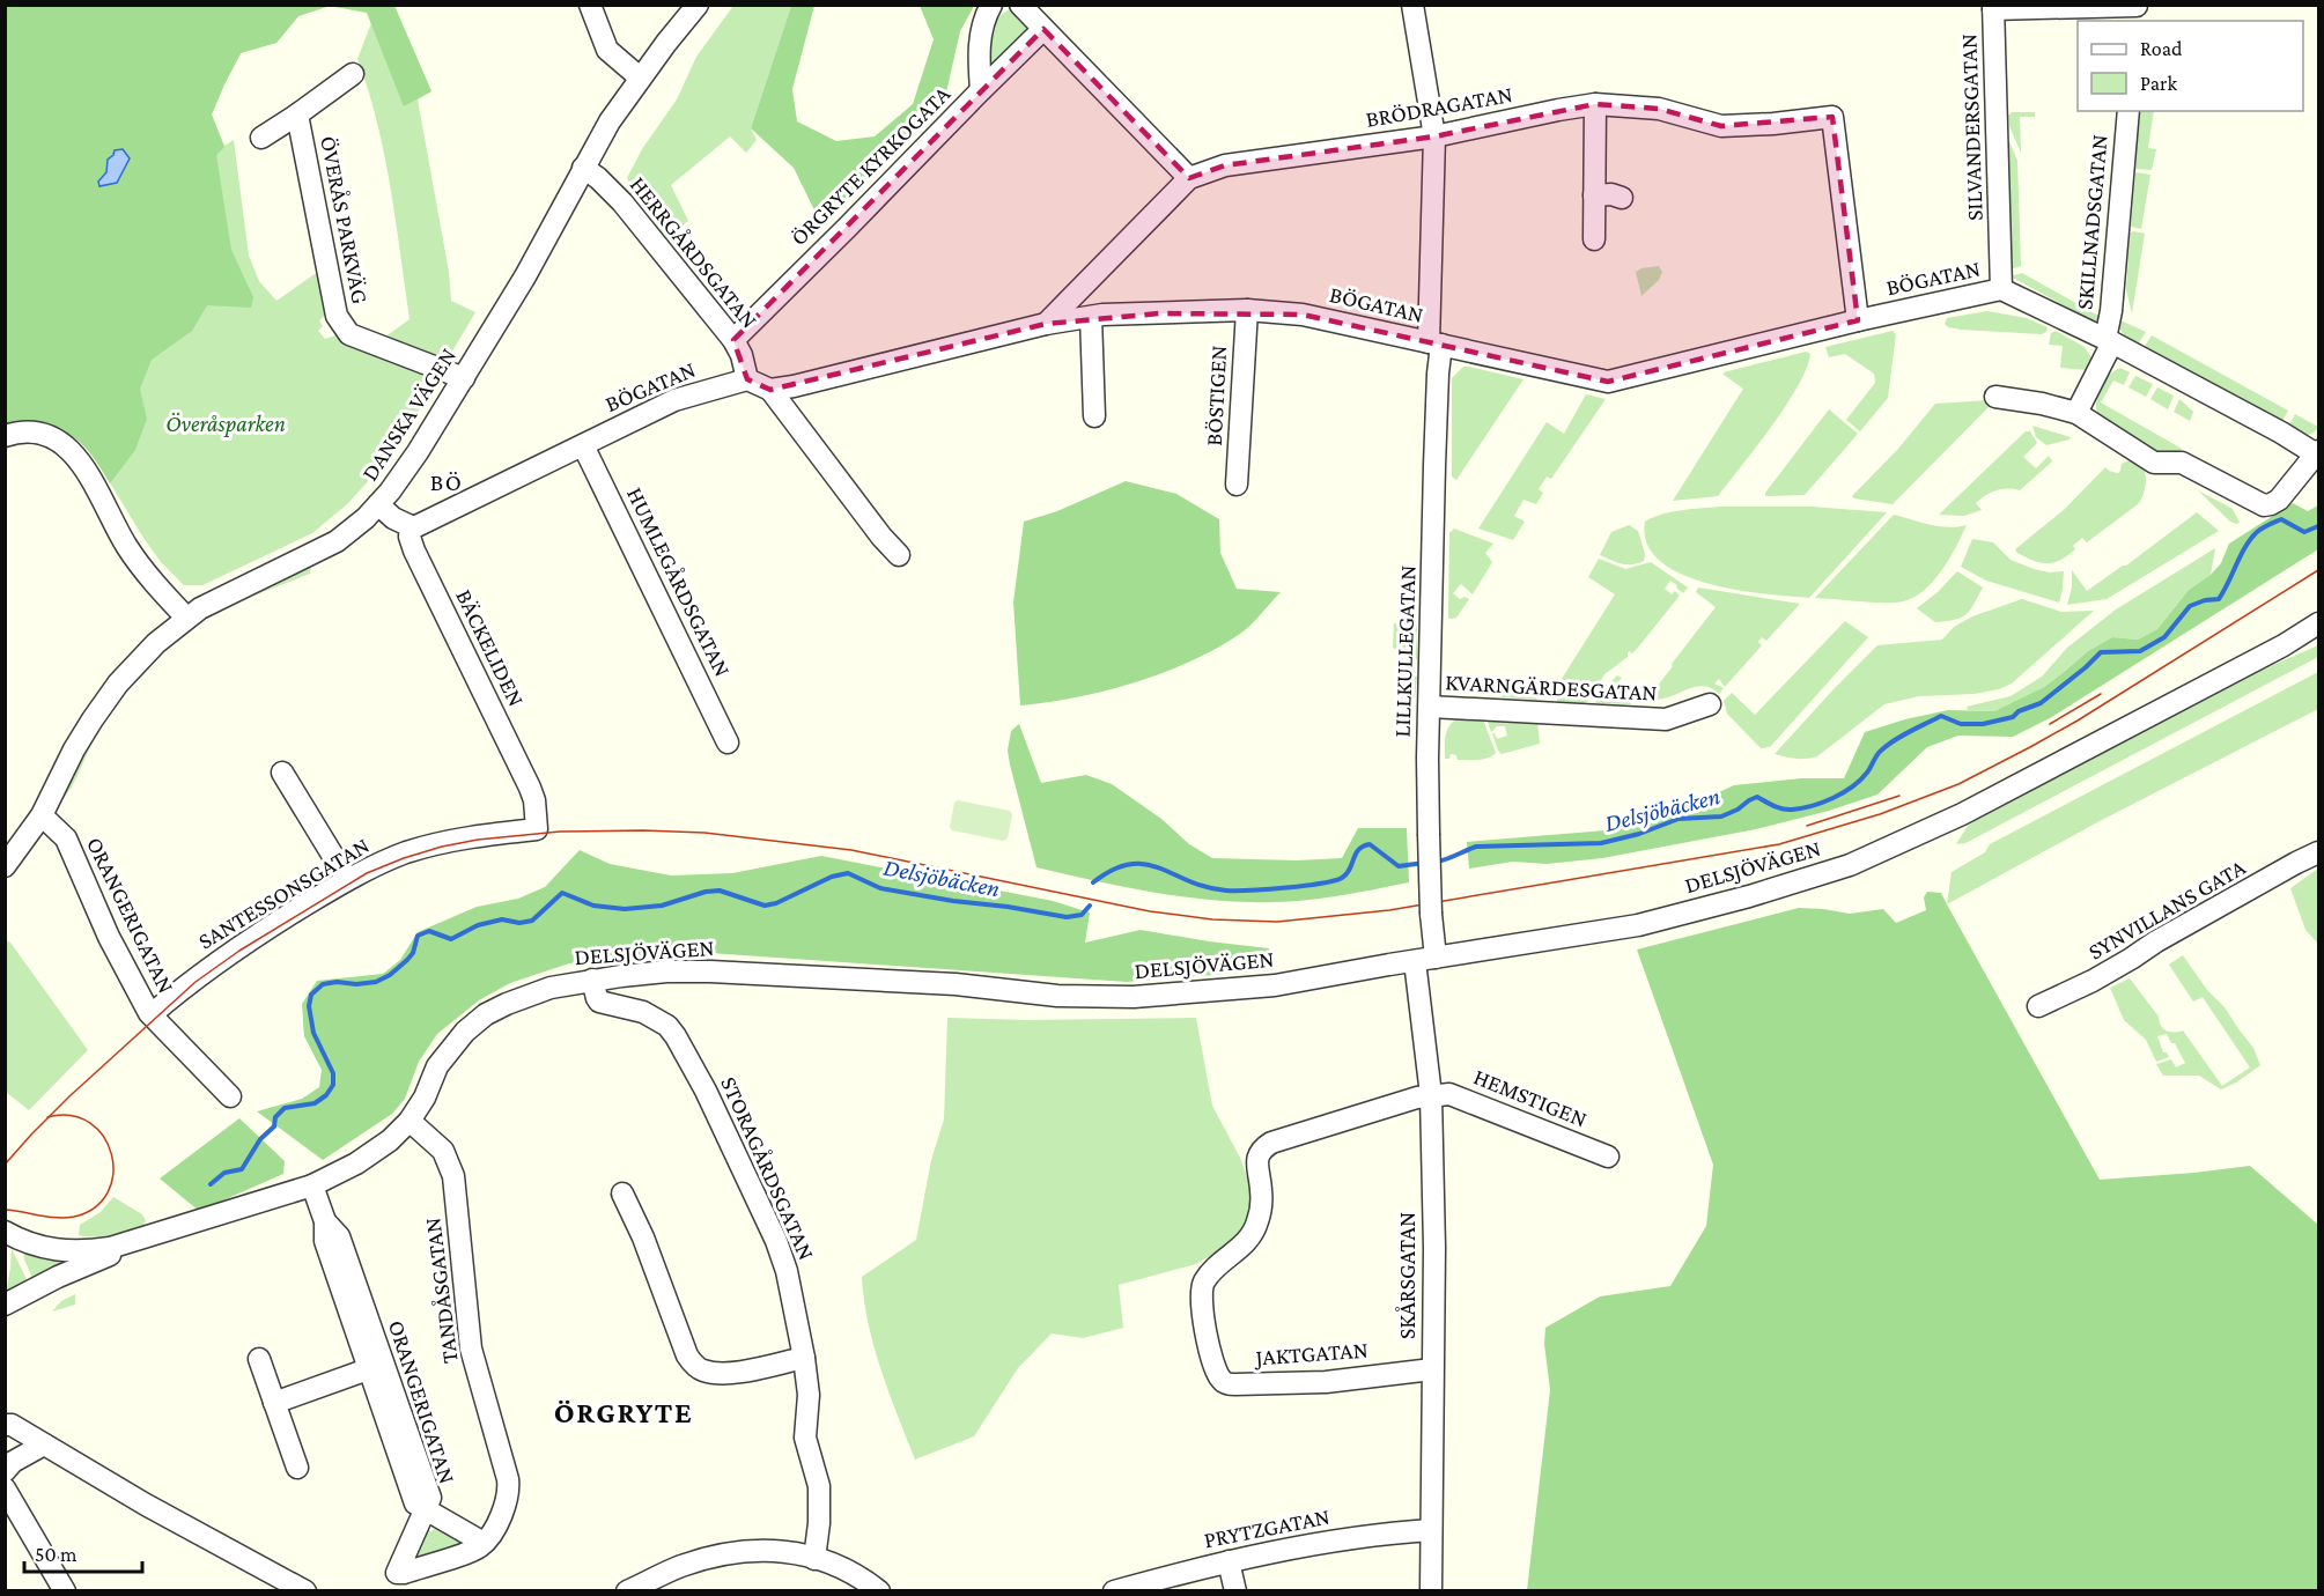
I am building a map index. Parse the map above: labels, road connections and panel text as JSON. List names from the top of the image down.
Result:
{
  "streets": {
    "street": [
      "BRÖDRAGATAN",
      "SILVANDERSGATAN",
      "ÖRGRYTE KYRKOGATA",
      "ÖVERÅS PARKVÄG",
      "SKILLNADSGATAN",
      "HERRGÅRDSGATAN",
      "BÖGATAN",
      "BÖSTIGEN",
      "DANSKA VÄGEN",
      "HUMLEGÅRDSGATAN",
      "BÄCKELIDEN",
      "LILLKULLEGATAN",
      "KVARNGÄRDESGATAN",
      "DELSJÖVÄGEN",
      "SANTESSONSGATAN",
      "SYNVILLANS GATA",
      "ORANGERIGATAN",
      "HEMSTIGEN",
      "STORAGÅRDSGATAN",
      "SKÅRSGATAN",
      "TANDÅSGATAN",
      "JAKTGATAN",
      "PRYTZGATAN"
    ]
  },
  "crossings": [
    ["BRÖDRAGATAN", "BÖGATAN"],
    ["BRÖDRAGATAN", "LILLKULLEGATAN"],
    ["SILVANDERSGATAN", "BÖGATAN"],
    ["ÖRGRYTE KYRKOGATA", "HERRGÅRDSGATAN"],
    ["ÖVERÅS PARKVÄG", "DANSKA VÄGEN"],
    ["SKILLNADSGATAN", "BÖGATAN"],
    ["HERRGÅRDSGATAN", "BÖGATAN"],
    ["HERRGÅRDSGATAN", "DANSKA VÄGEN"],
    ["BÖGATAN", "BÖSTIGEN"],
    ["BÖGATAN", "HUMLEGÅRDSGATAN"],
    ["BÖGATAN", "BÄCKELIDEN"],
    ["BÖGATAN", "LILLKULLEGATAN"],
    ["DANSKA VÄGEN", "ORANGERIGATAN"],
    ["BÄCKELIDEN", "SANTESSONSGATAN"],
    ["LILLKULLEGATAN", "KVARNGÄRDESGATAN"],
    ["LILLKULLEGATAN", "DELSJÖVÄGEN"],
    ["LILLKULLEGATAN", "SKÅRSGATAN"],
    ["DELSJÖVÄGEN", "ORANGERIGATAN"],
    ["DELSJÖVÄGEN", "STORAGÅRDSGATAN"],
    ["DELSJÖVÄGEN", "SKÅRSGATAN"],
    ["DELSJÖVÄGEN", "TANDÅSGATAN"],
    ["SANTESSONSGATAN", "ORANGERIGATAN"],
    ["HEMSTIGEN", "SKÅRSGATAN"],
    ["HEMSTIGEN", "JAKTGATAN"],
    ["SKÅRSGATAN", "JAKTGATAN"],
    ["SKÅRSGATAN", "PRYTZGATAN"]
  ],
  "districts": ["BÖ", "ÖRGRYTE"],
  "water": ["Delsjöbäcken"],
  "parks": ["Överåsparken"],
  "legend": ["Road", "Park"],
  "scale_bar": "50 m"
}
